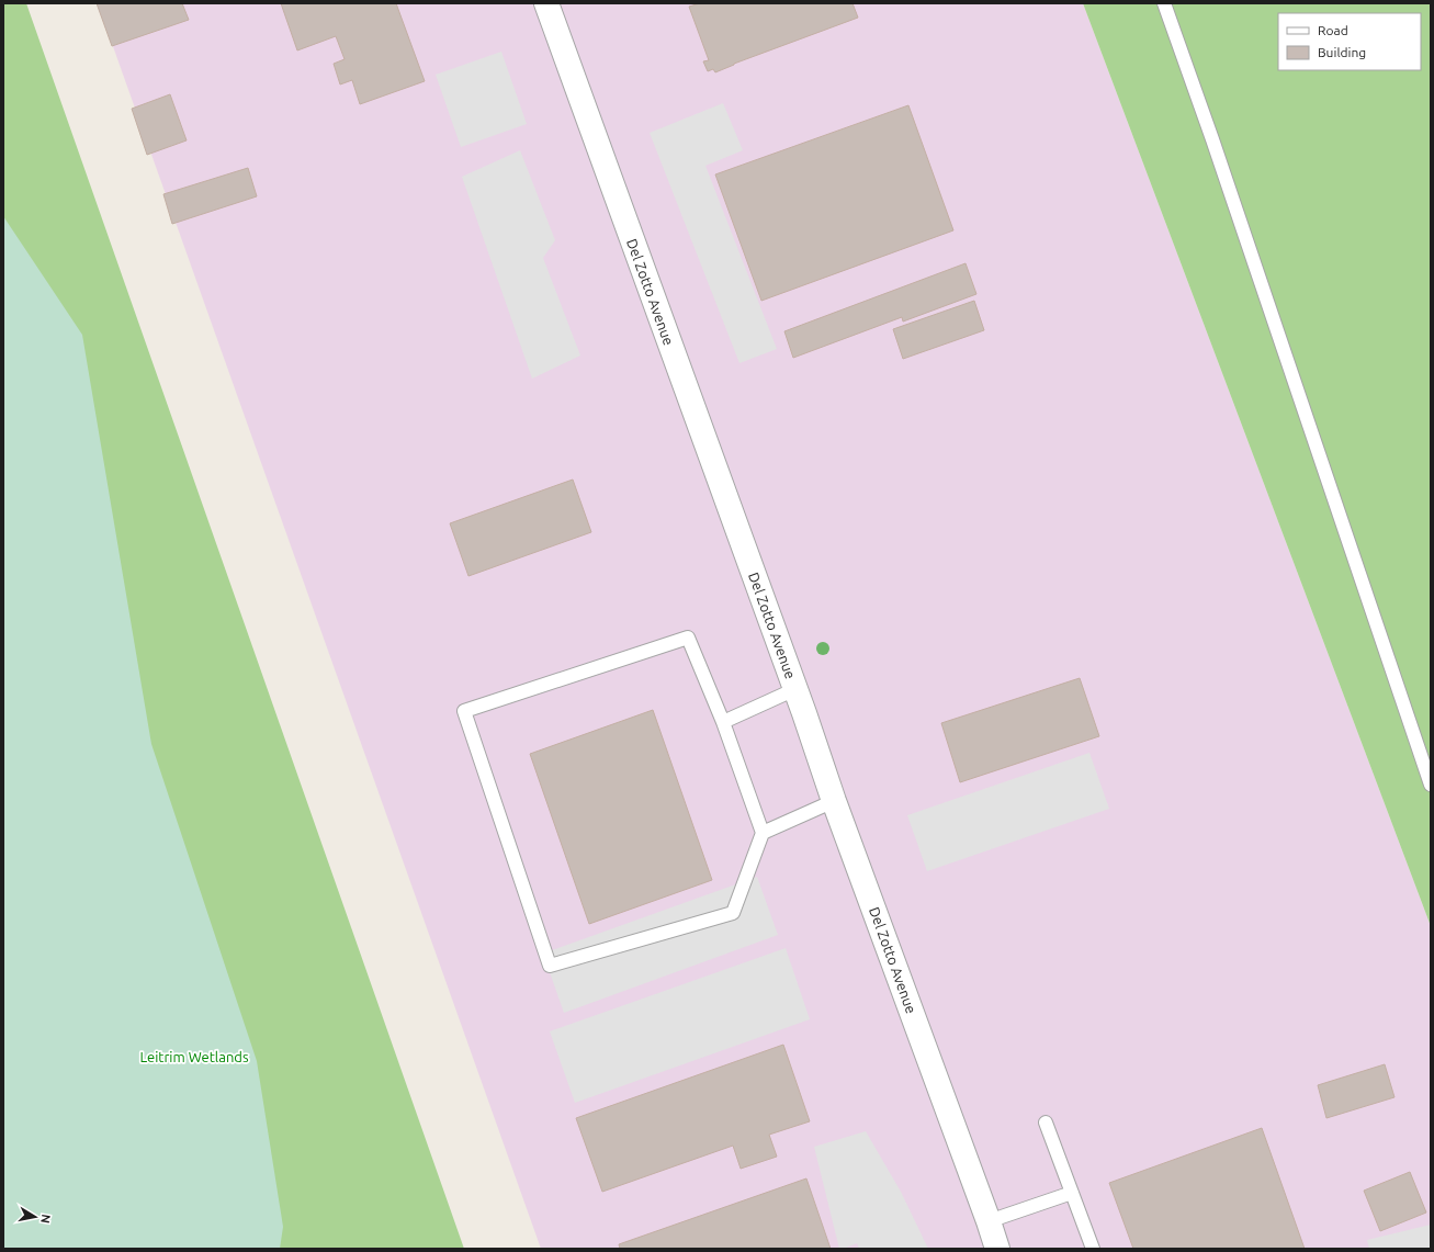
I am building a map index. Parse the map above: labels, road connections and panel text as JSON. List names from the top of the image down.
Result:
{
  "streets": {
    "street": ["Del Zotto Avenue"]
  },
  "parks": ["Leitrim Wetlands"],
  "legend": ["Road", "Building"],
  "north": "right"
}
